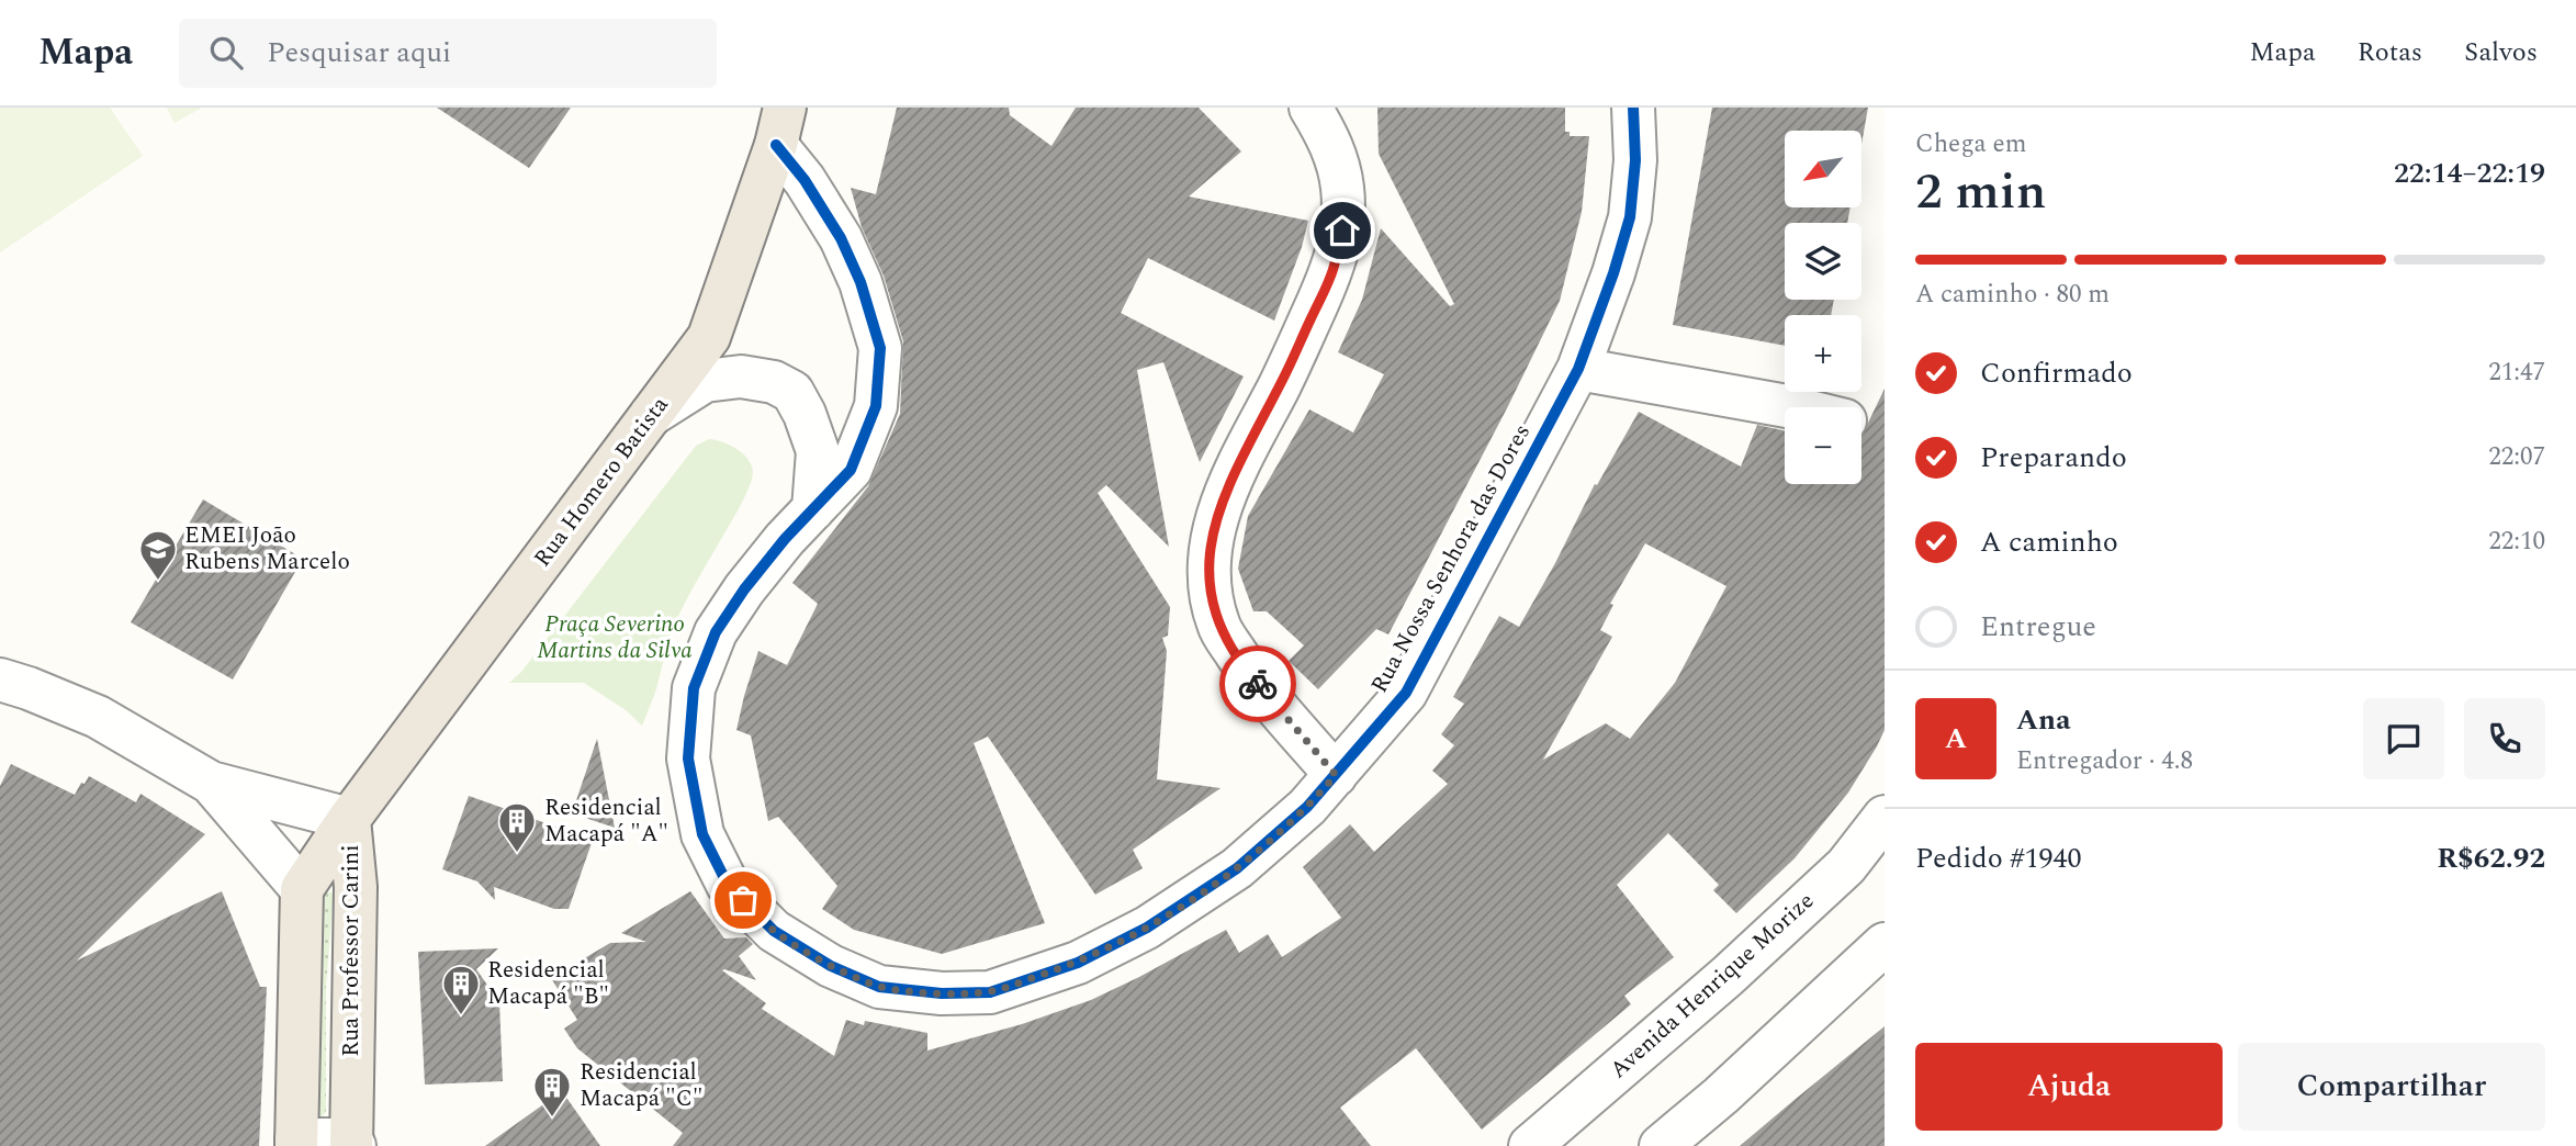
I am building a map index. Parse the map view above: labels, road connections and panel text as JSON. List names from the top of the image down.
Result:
{
  "streets": {
    "main road": ["Rua Homero Batista", "Rua Professor Carini"],
    "street": ["Rua Nossa Senhora das Dores", "Avenida Henrique Morize"]
  },
  "crossings": [
    ["Rua Homero Batista", "Rua Nossa Senhora das Dores"],
    ["Rua Homero Batista", "Rua Professor Carini"]
  ],
  "parks": ["Praça Severino Martins da Silva"],
  "places": {
    "school or university": ["EMEI João Rubens Marcelo"],
    "building": ["Residencial Macapá \"A\"", "Residencial Macapá \"B\"", "Residencial Macapá \"C\""]
  },
  "north": "bottom left",
  "page": {
    "header": "Mapa",
    "search": "Pesquisar aqui",
    "nav": ["Mapa", "Rotas", "Salvos"],
    "heading": ["2 min", "Chega em", "22:14–22:19"],
    "panel": [
      "Ana",
      "Entregador · 4.8",
      "Pedido #1940",
      "R$62.92"
    ],
    "map_buttons": ["+", "−"],
    "bar": "A caminho · 80 m",
    "list": [
      ["Confirmado", "21:47"],
      ["Preparando", "22:07"],
      ["A caminho", "22:10"],
      "Entregue"
    ],
    "round": "A",
    "buttons": ["Ajuda", "Compartilhar"]
  }
}
